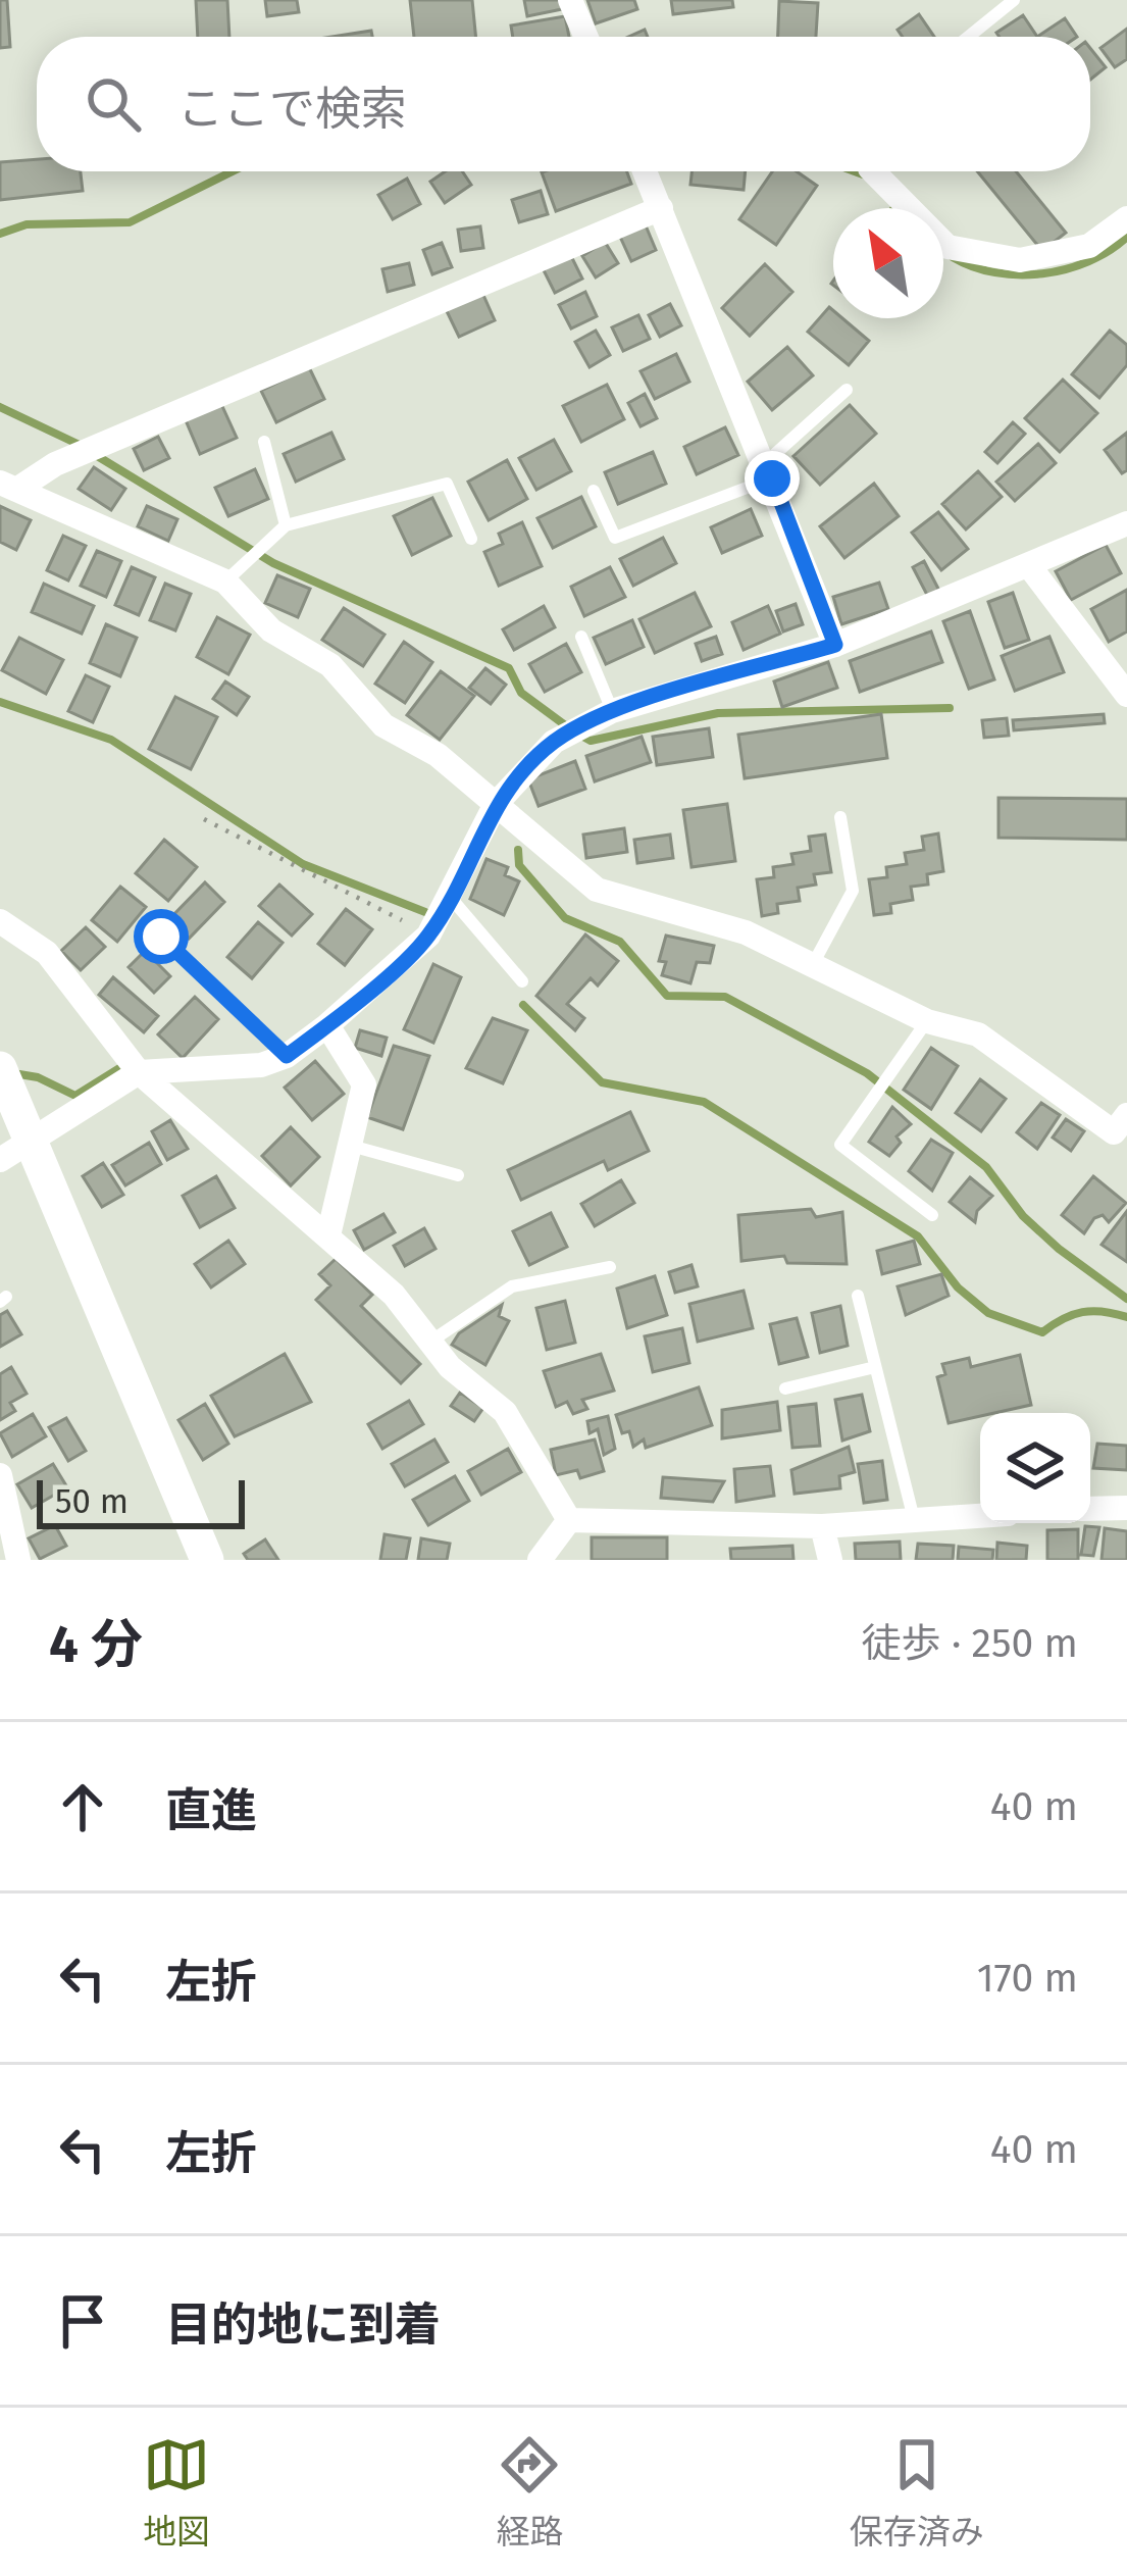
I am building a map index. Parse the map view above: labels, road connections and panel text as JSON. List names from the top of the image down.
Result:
{
  "scale_bar": "50 m",
  "north": "top left",
  "page": {
    "search": "ここで検索",
    "scale": "50 m",
    "heading": ["4 分", "徒歩 · 250 m"],
    "list": [
      ["直進", "40 m"],
      ["左折", "170 m"],
      ["左折", "40 m"],
      "目的地に到着"
    ],
    "nav": ["地図", "経路", "保存済み"]
  }
}
